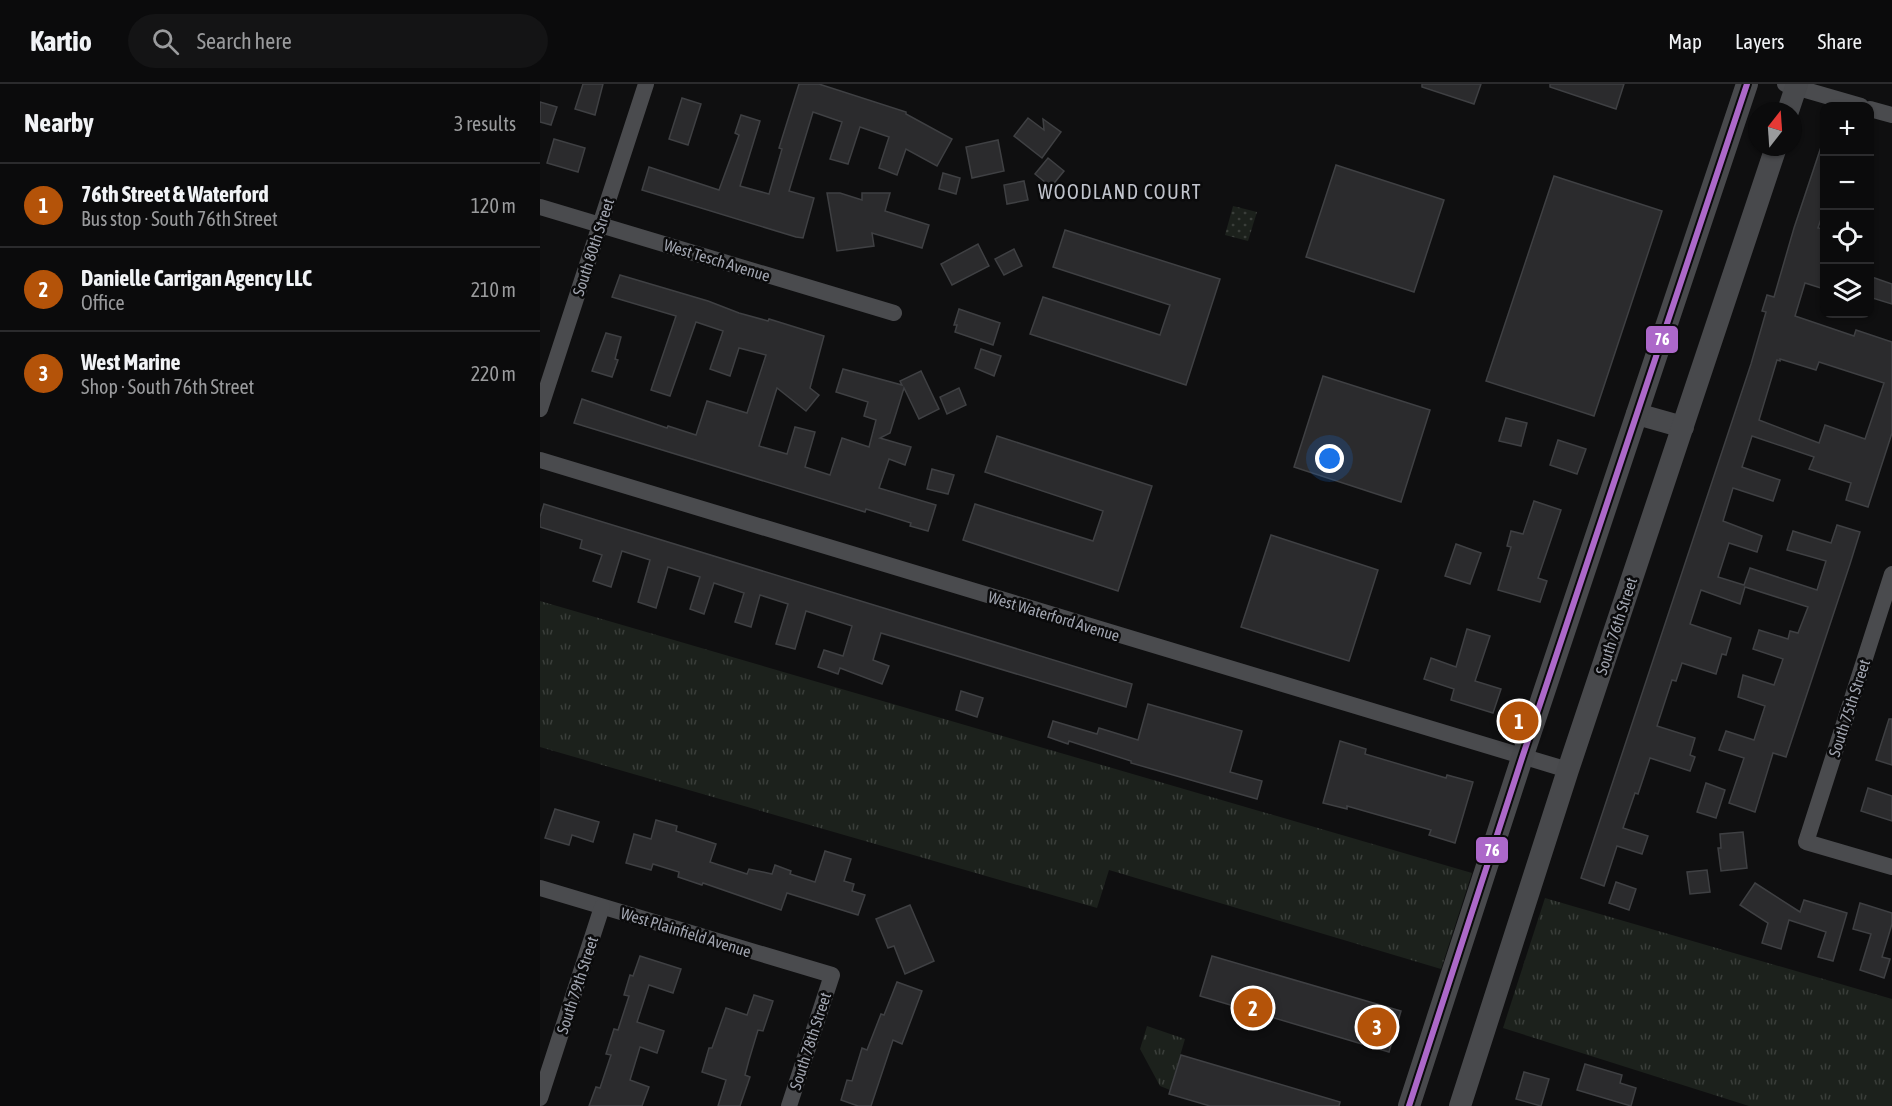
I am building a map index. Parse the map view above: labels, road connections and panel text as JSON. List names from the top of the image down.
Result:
{
  "streets": {
    "main road": ["South 76th Street"],
    "street": [
      "South 80th Street",
      "West Tesch Avenue",
      "West Waterford Avenue",
      "South 75th Street",
      "West Plainfield Avenue",
      "South 79th Street",
      "South 78th Street"
    ]
  },
  "crossings": [
    ["South 80th Street", "West Tesch Avenue"],
    ["West Waterford Avenue", "South 76th Street"],
    ["West Plainfield Avenue", "South 79th Street"],
    ["West Plainfield Avenue", "South 78th Street"]
  ],
  "districts": ["WOODLAND COURT"],
  "lines": ["transit line 76"],
  "north": "top",
  "page": {
    "header": "Kartio",
    "search": "Search here",
    "nav": ["Map", "Layers", "Share"],
    "heading": ["Nearby", "3 results"],
    "map_buttons": ["+", "−"],
    "list": [
      {
        "mark": "1",
        "name": "76th Street & Waterford",
        "note": "Bus stop · South 76th Street",
        "value": "120 m"
      },
      {
        "mark": "2",
        "name": "Danielle Carrigan Agency LLC",
        "note": "Office",
        "value": "210 m"
      },
      {
        "mark": "3",
        "name": "West Marine",
        "note": "Shop · South 76th Street",
        "value": "220 m"
      }
    ],
    "pins": ["1", "2", "3"]
  }
}
